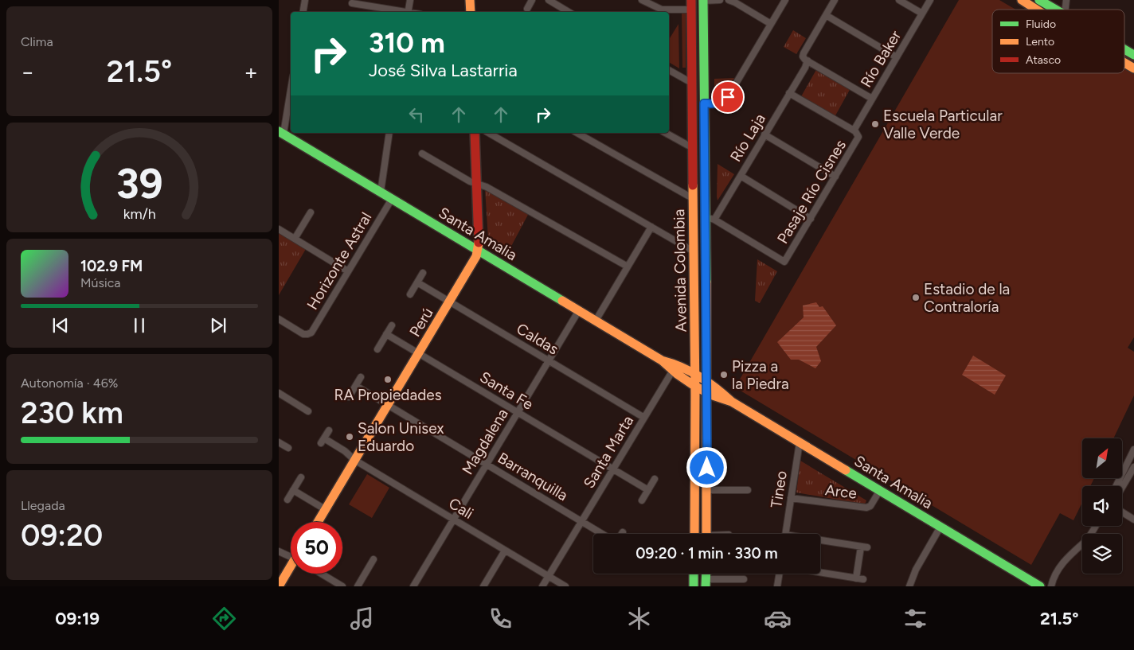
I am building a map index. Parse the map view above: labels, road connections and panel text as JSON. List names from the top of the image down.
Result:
{
  "streets": {
    "street": [
      "Río Baker",
      "Río Laja",
      "Pasaje Río Cisnes",
      "Santa Amalia",
      "Horizonte Astral",
      "Avenida Colombia",
      "Perú",
      "Caldas",
      "Santa Fe",
      "Magdalena",
      "Santa Marta",
      "Barranquilla",
      "Tineo",
      "Arce",
      "Cali"
    ]
  },
  "crossings": [
    ["Río Baker", "Pasaje Río Cisnes"],
    ["Río Laja", "Pasaje Río Cisnes"],
    ["Río Laja", "Avenida Colombia"],
    ["Pasaje Río Cisnes", "Avenida Colombia"],
    ["Santa Amalia", "Horizonte Astral"],
    ["Santa Amalia", "Avenida Colombia"],
    ["Santa Amalia", "Perú"],
    ["Santa Amalia", "Magdalena"],
    ["Santa Amalia", "Santa Marta"],
    ["Santa Amalia", "Tineo"],
    ["Santa Amalia", "Arce"],
    ["Perú", "Caldas"],
    ["Perú", "Santa Fe"],
    ["Perú", "Barranquilla"],
    ["Perú", "Cali"],
    ["Caldas", "Magdalena"],
    ["Caldas", "Santa Marta"],
    ["Santa Fe", "Magdalena"],
    ["Santa Fe", "Santa Marta"],
    ["Magdalena", "Barranquilla"],
    ["Magdalena", "Cali"],
    ["Santa Marta", "Barranquilla"],
    ["Santa Marta", "Cali"],
    ["Tineo", "Arce"]
  ],
  "places": [
    "Escuela Particular Valle Verde",
    "Estadio de la Contraloría",
    "Pizza a la Piedra",
    "RA Propiedades",
    "Salon Unisex Eduardo"
  ],
  "legend": ["Fluido", "Lento", "Atasco"],
  "north": "top right",
  "page": {
    "tile": [
      "Clima",
      ["Autonomía · 46%", "230 km"],
      ["Llegada", "09:20"]
    ],
    "turn": ["310 m", "José Silva Lastarria"],
    "heat": ["−", "21.5°", "+"],
    "song": ["102.9 FM", "Música"],
    "limit": "50",
    "trip": "09:20 · 1 min · 330 m",
    "tabs": ["09:19", "21.5°"],
    "gauge": ["39", "km/h"]
  }
}
